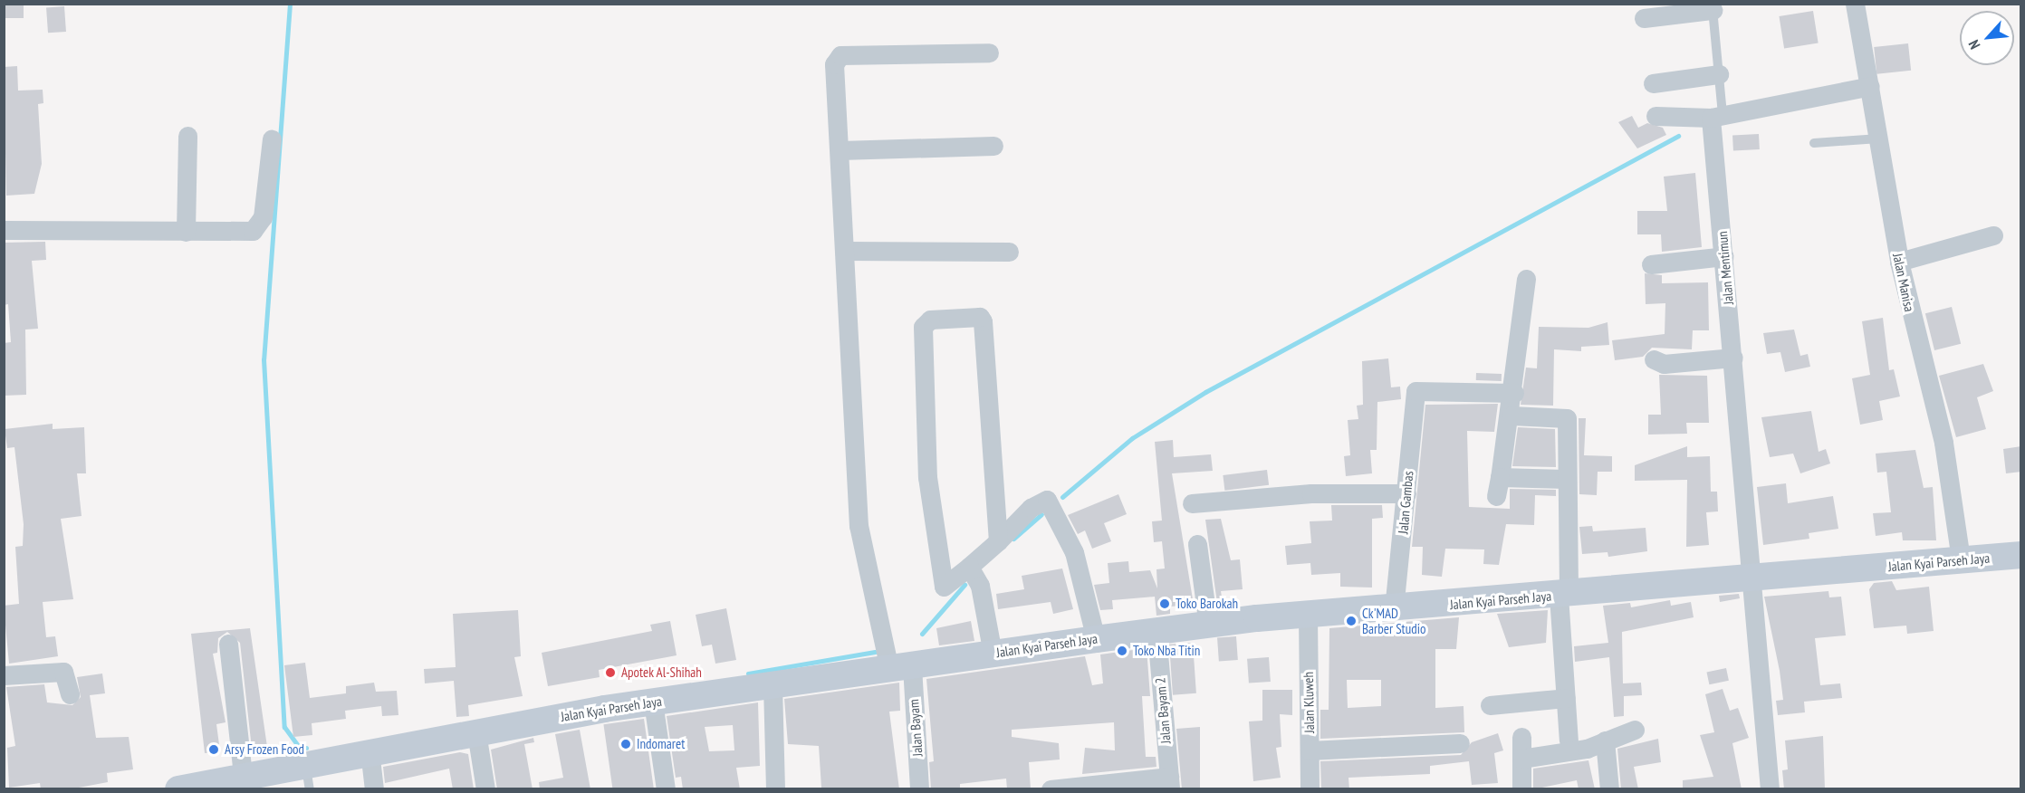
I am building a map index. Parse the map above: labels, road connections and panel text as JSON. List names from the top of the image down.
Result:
{
  "streets": {
    "main road": ["Jalan Kyai Parseh Jaya"],
    "street": [
      "Jalan Mentimun",
      "Jalan Manisa",
      "Jalan Gambas",
      "Jalan Kluweh",
      "Jalan Bayam 2",
      "Jalan Bayam"
    ]
  },
  "crossings": [
    ["Jalan Mentimun", "Jalan Kyai Parseh Jaya"],
    ["Jalan Manisa", "Jalan Kyai Parseh Jaya"],
    ["Jalan Gambas", "Jalan Kyai Parseh Jaya"],
    ["Jalan Kyai Parseh Jaya", "Jalan Kluweh"],
    ["Jalan Kyai Parseh Jaya", "Jalan Bayam 2"],
    ["Jalan Kyai Parseh Jaya", "Jalan Bayam"]
  ],
  "places": [
    "Toko Barokah",
    "Ck'MAD Barber Studio",
    "Toko Nba Titin",
    "Apotek Al-Shihah",
    "Indomaret",
    "Arsy Frozen Food"
  ],
  "north": "bottom left"
}
